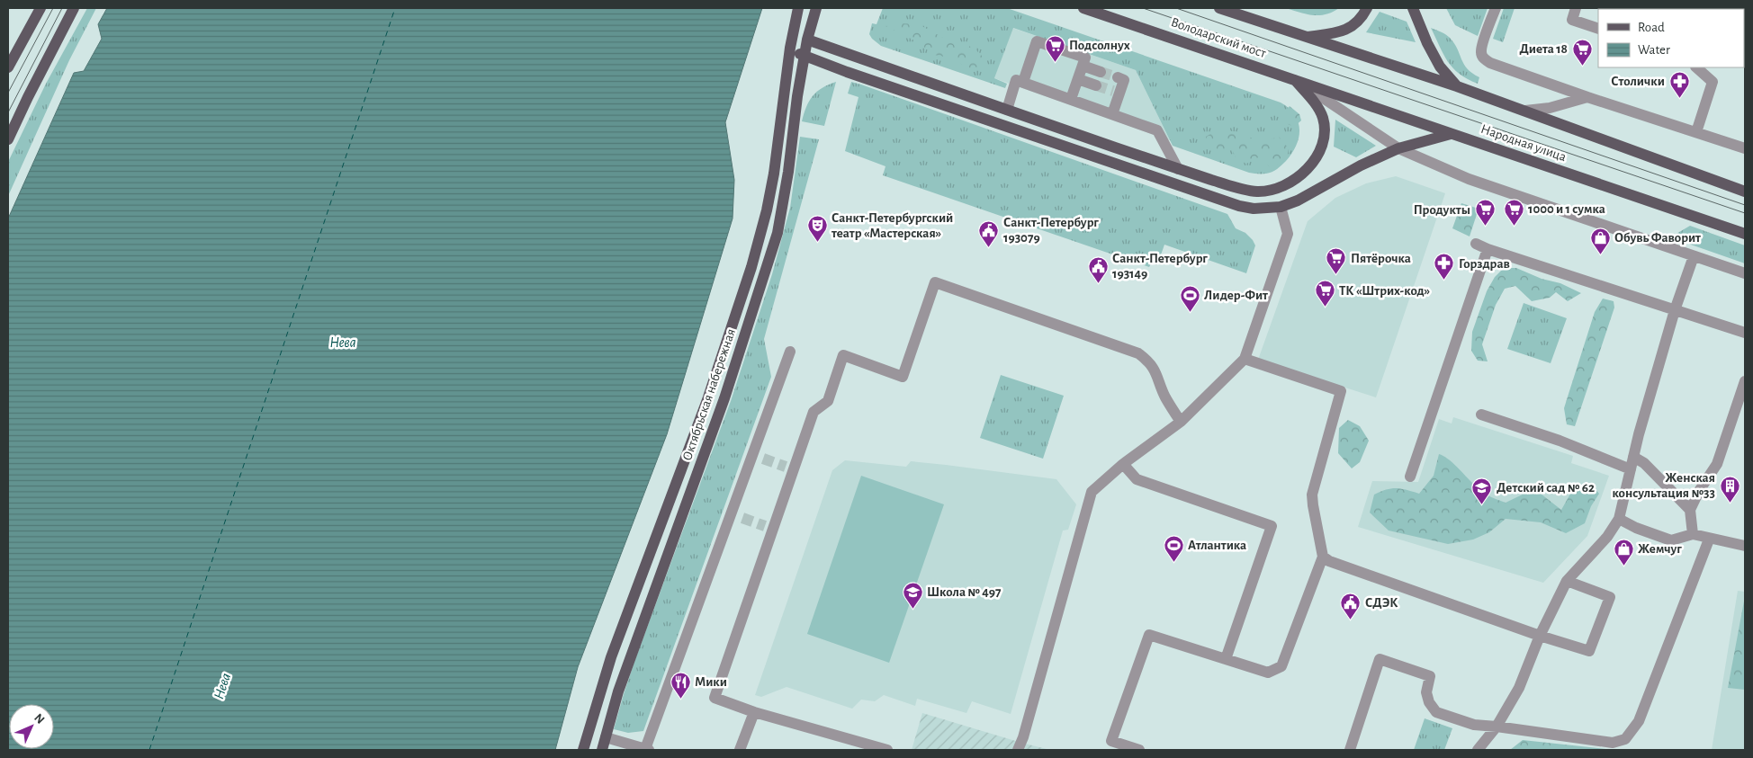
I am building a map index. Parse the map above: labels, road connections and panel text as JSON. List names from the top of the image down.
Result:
{
  "streets": {
    "main road": ["Володарский мост", "Народная улица", "Октябрьская набережная"]
  },
  "crossings": [
    ["Володарский мост", "Народная улица"]
  ],
  "water": ["Нева"],
  "places": {
    "supermarket": [
      "Подсолнух",
      "Диета 18",
      "1000 и 1 сумка",
      "Продукты",
      "Пятёрочка",
      "ТК «Штрих-код»"
    ],
    "pharmacy": ["Столички", "Горздрав"],
    "theatre": ["Санкт-Петербургский театр «Мастерская»"],
    "public building": ["Санкт-Петербург 193079", "Санкт-Петербург 193149", "СДЭК"],
    "shop": ["Обувь Фаворит", "Жемчуг"],
    "sports": ["Лидер-Фит", "Атлантика"],
    "building": ["Женская консультация №33"],
    "school or university": ["Детский сад № 62", "Школа № 497"],
    "restaurant": ["Мики"]
  },
  "legend": ["Road", "Water"],
  "north": "top right"
}
